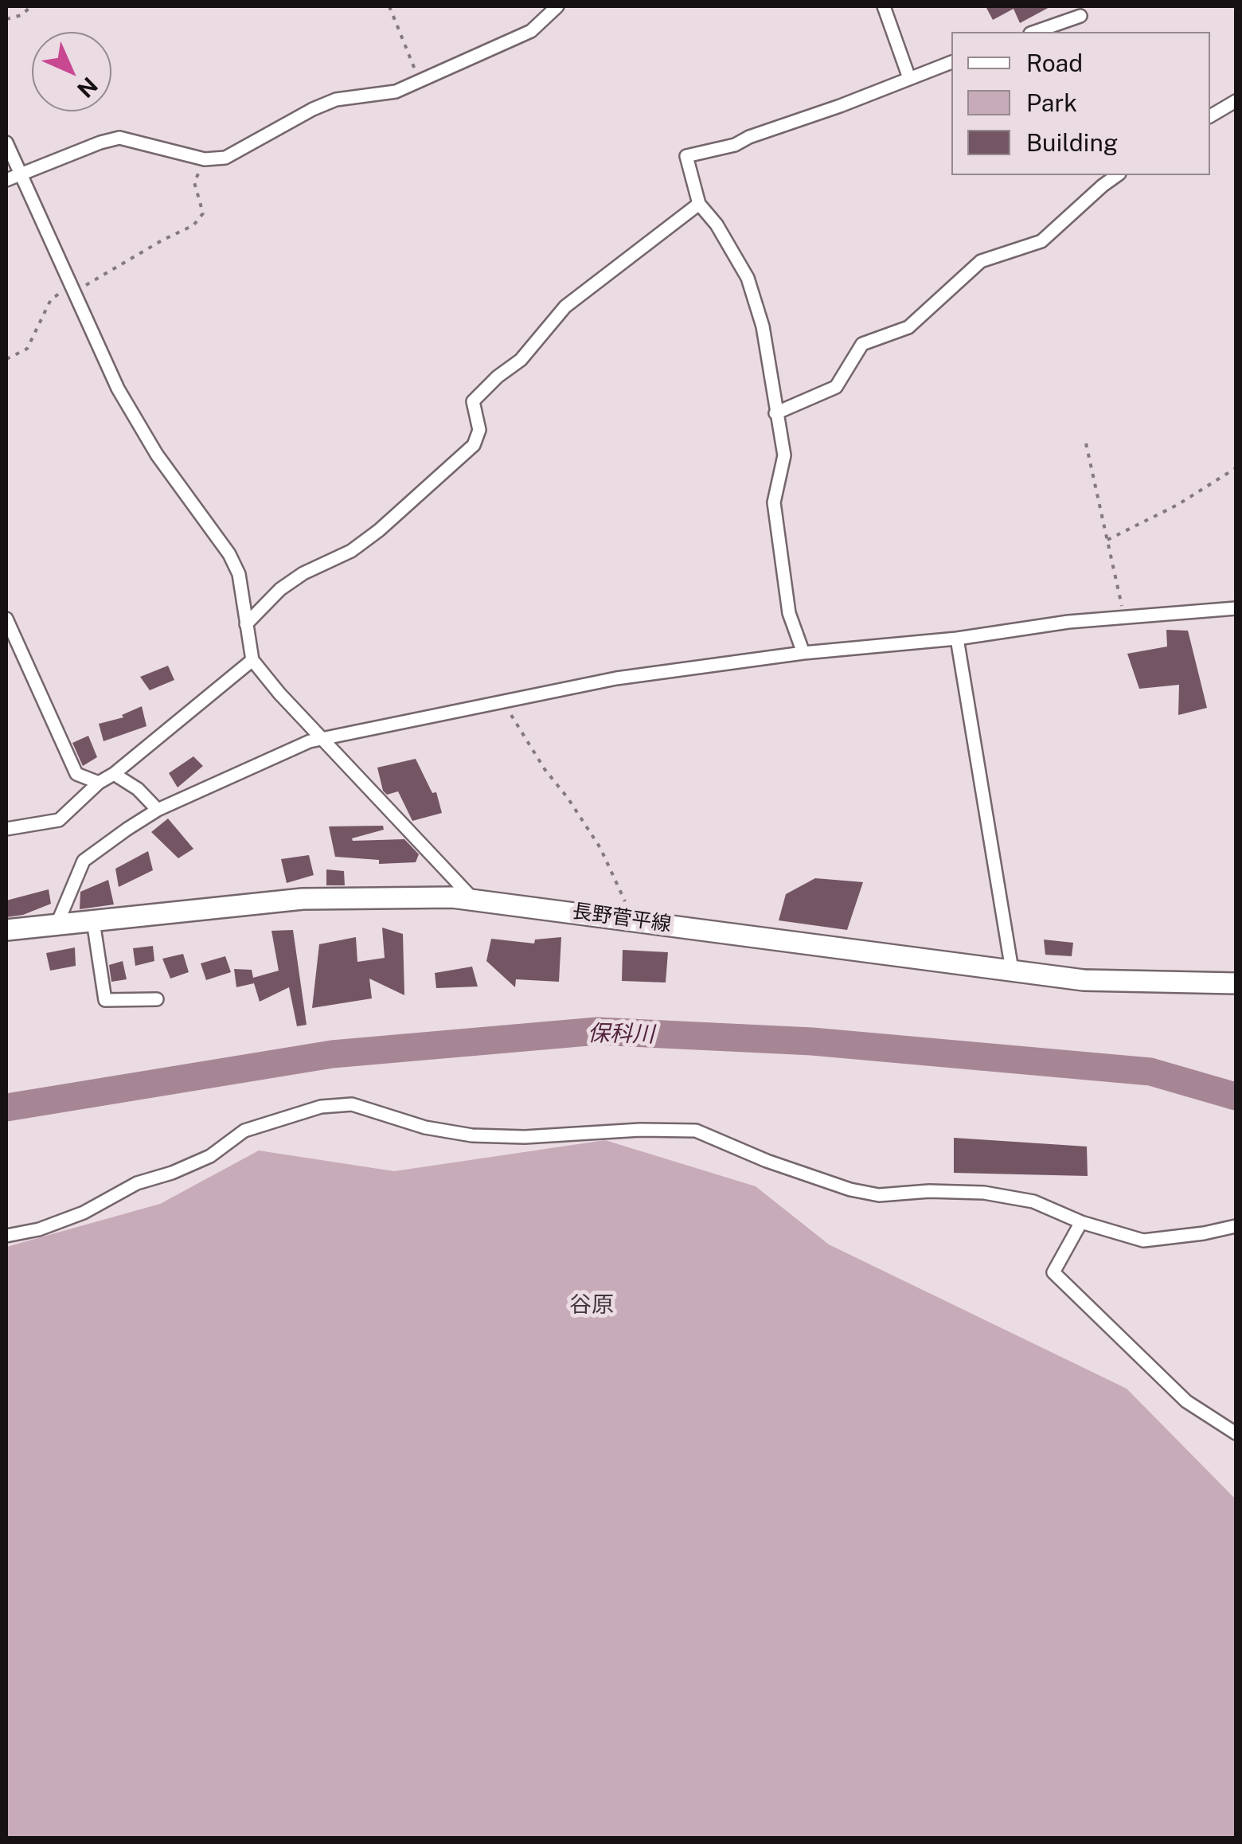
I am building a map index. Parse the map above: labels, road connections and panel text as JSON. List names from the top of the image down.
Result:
{
  "streets": {
    "main road": ["長野菅平線"]
  },
  "districts": ["谷原"],
  "water": ["保科川"],
  "legend": ["Road", "Park", "Building"],
  "north": "bottom right"
}
